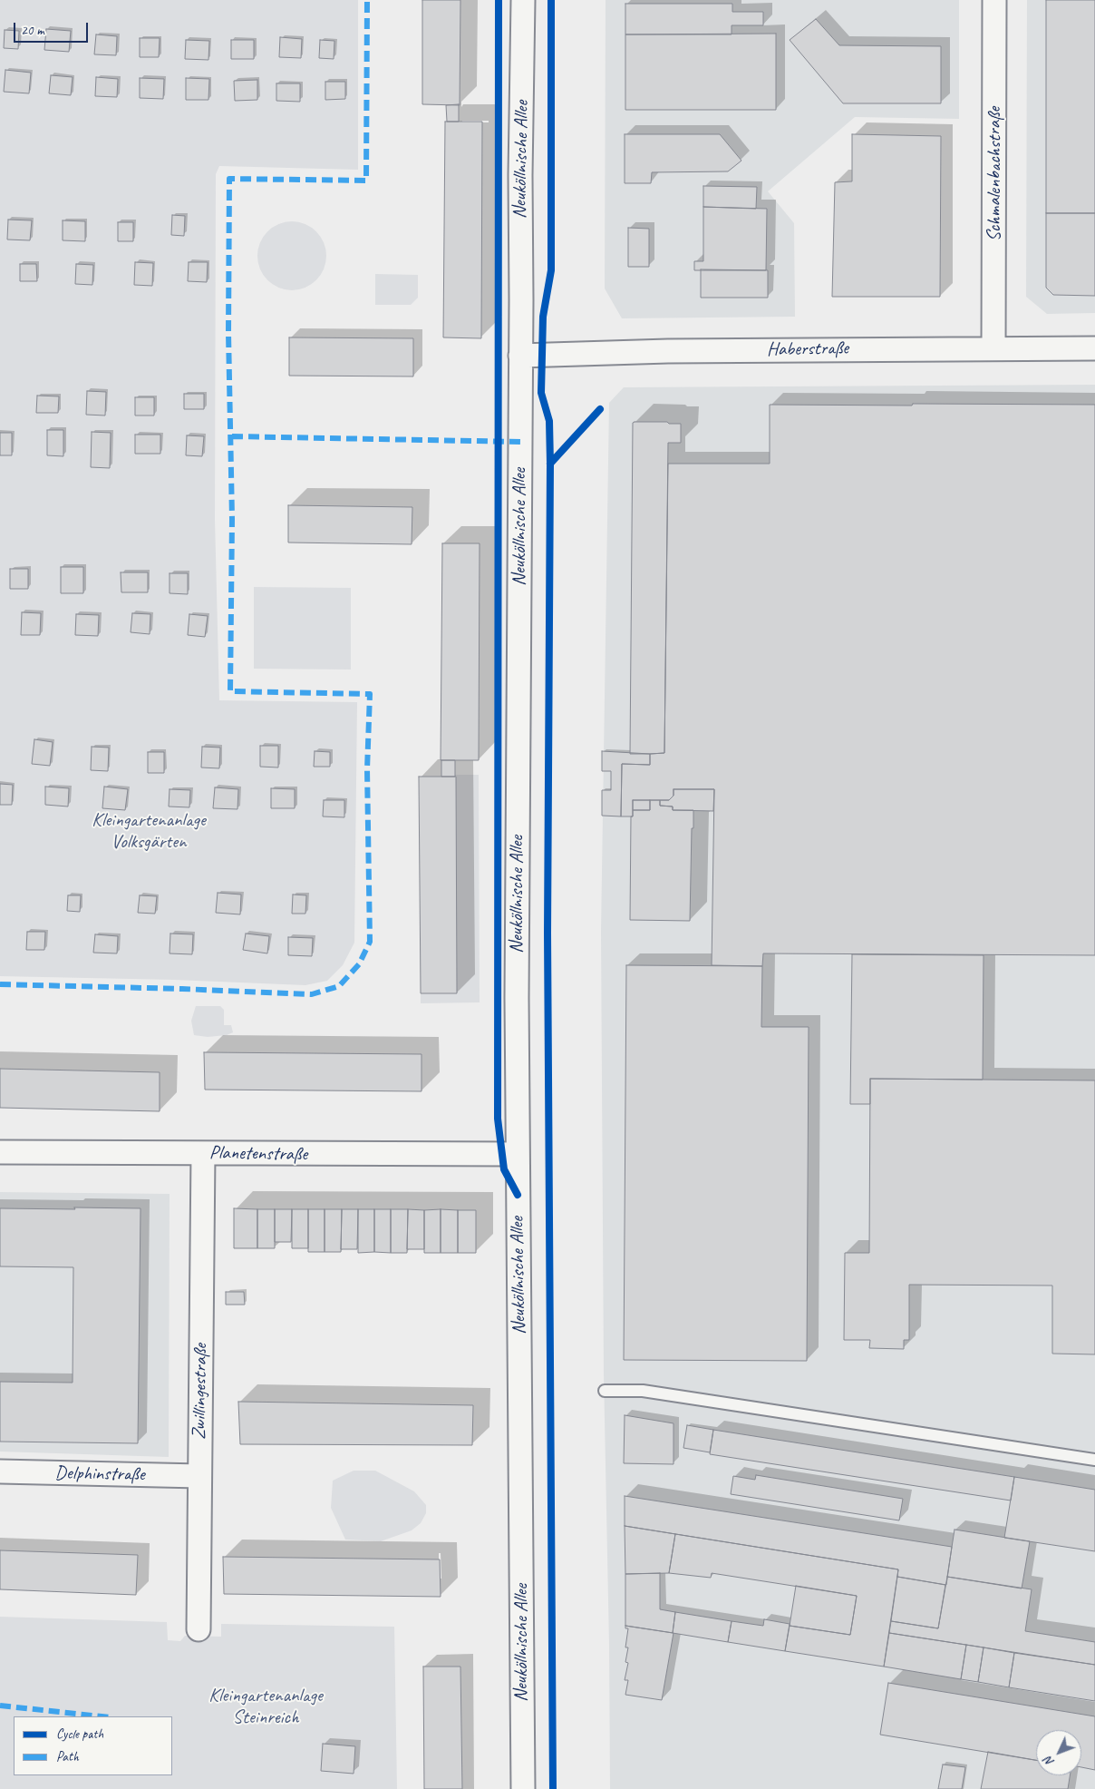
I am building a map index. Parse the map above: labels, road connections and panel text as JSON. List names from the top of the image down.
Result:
{
  "streets": {
    "street": [
      "Neuköllnische Allee",
      "Schmalenbachstraße",
      "Haberstraße",
      "Planetenstraße",
      "Zwillingestraße",
      "Delphinstraße"
    ]
  },
  "crossings": [
    ["Neuköllnische Allee", "Haberstraße"],
    ["Neuköllnische Allee", "Planetenstraße"],
    ["Schmalenbachstraße", "Haberstraße"],
    ["Planetenstraße", "Zwillingestraße"],
    ["Zwillingestraße", "Delphinstraße"]
  ],
  "parks": ["Kleingartenanlage Volksgärten", "Kleingartenanlage Steinreich"],
  "legend": ["Cycle path", "Path"],
  "scale_bar": "20 m",
  "north": "bottom left"
}
